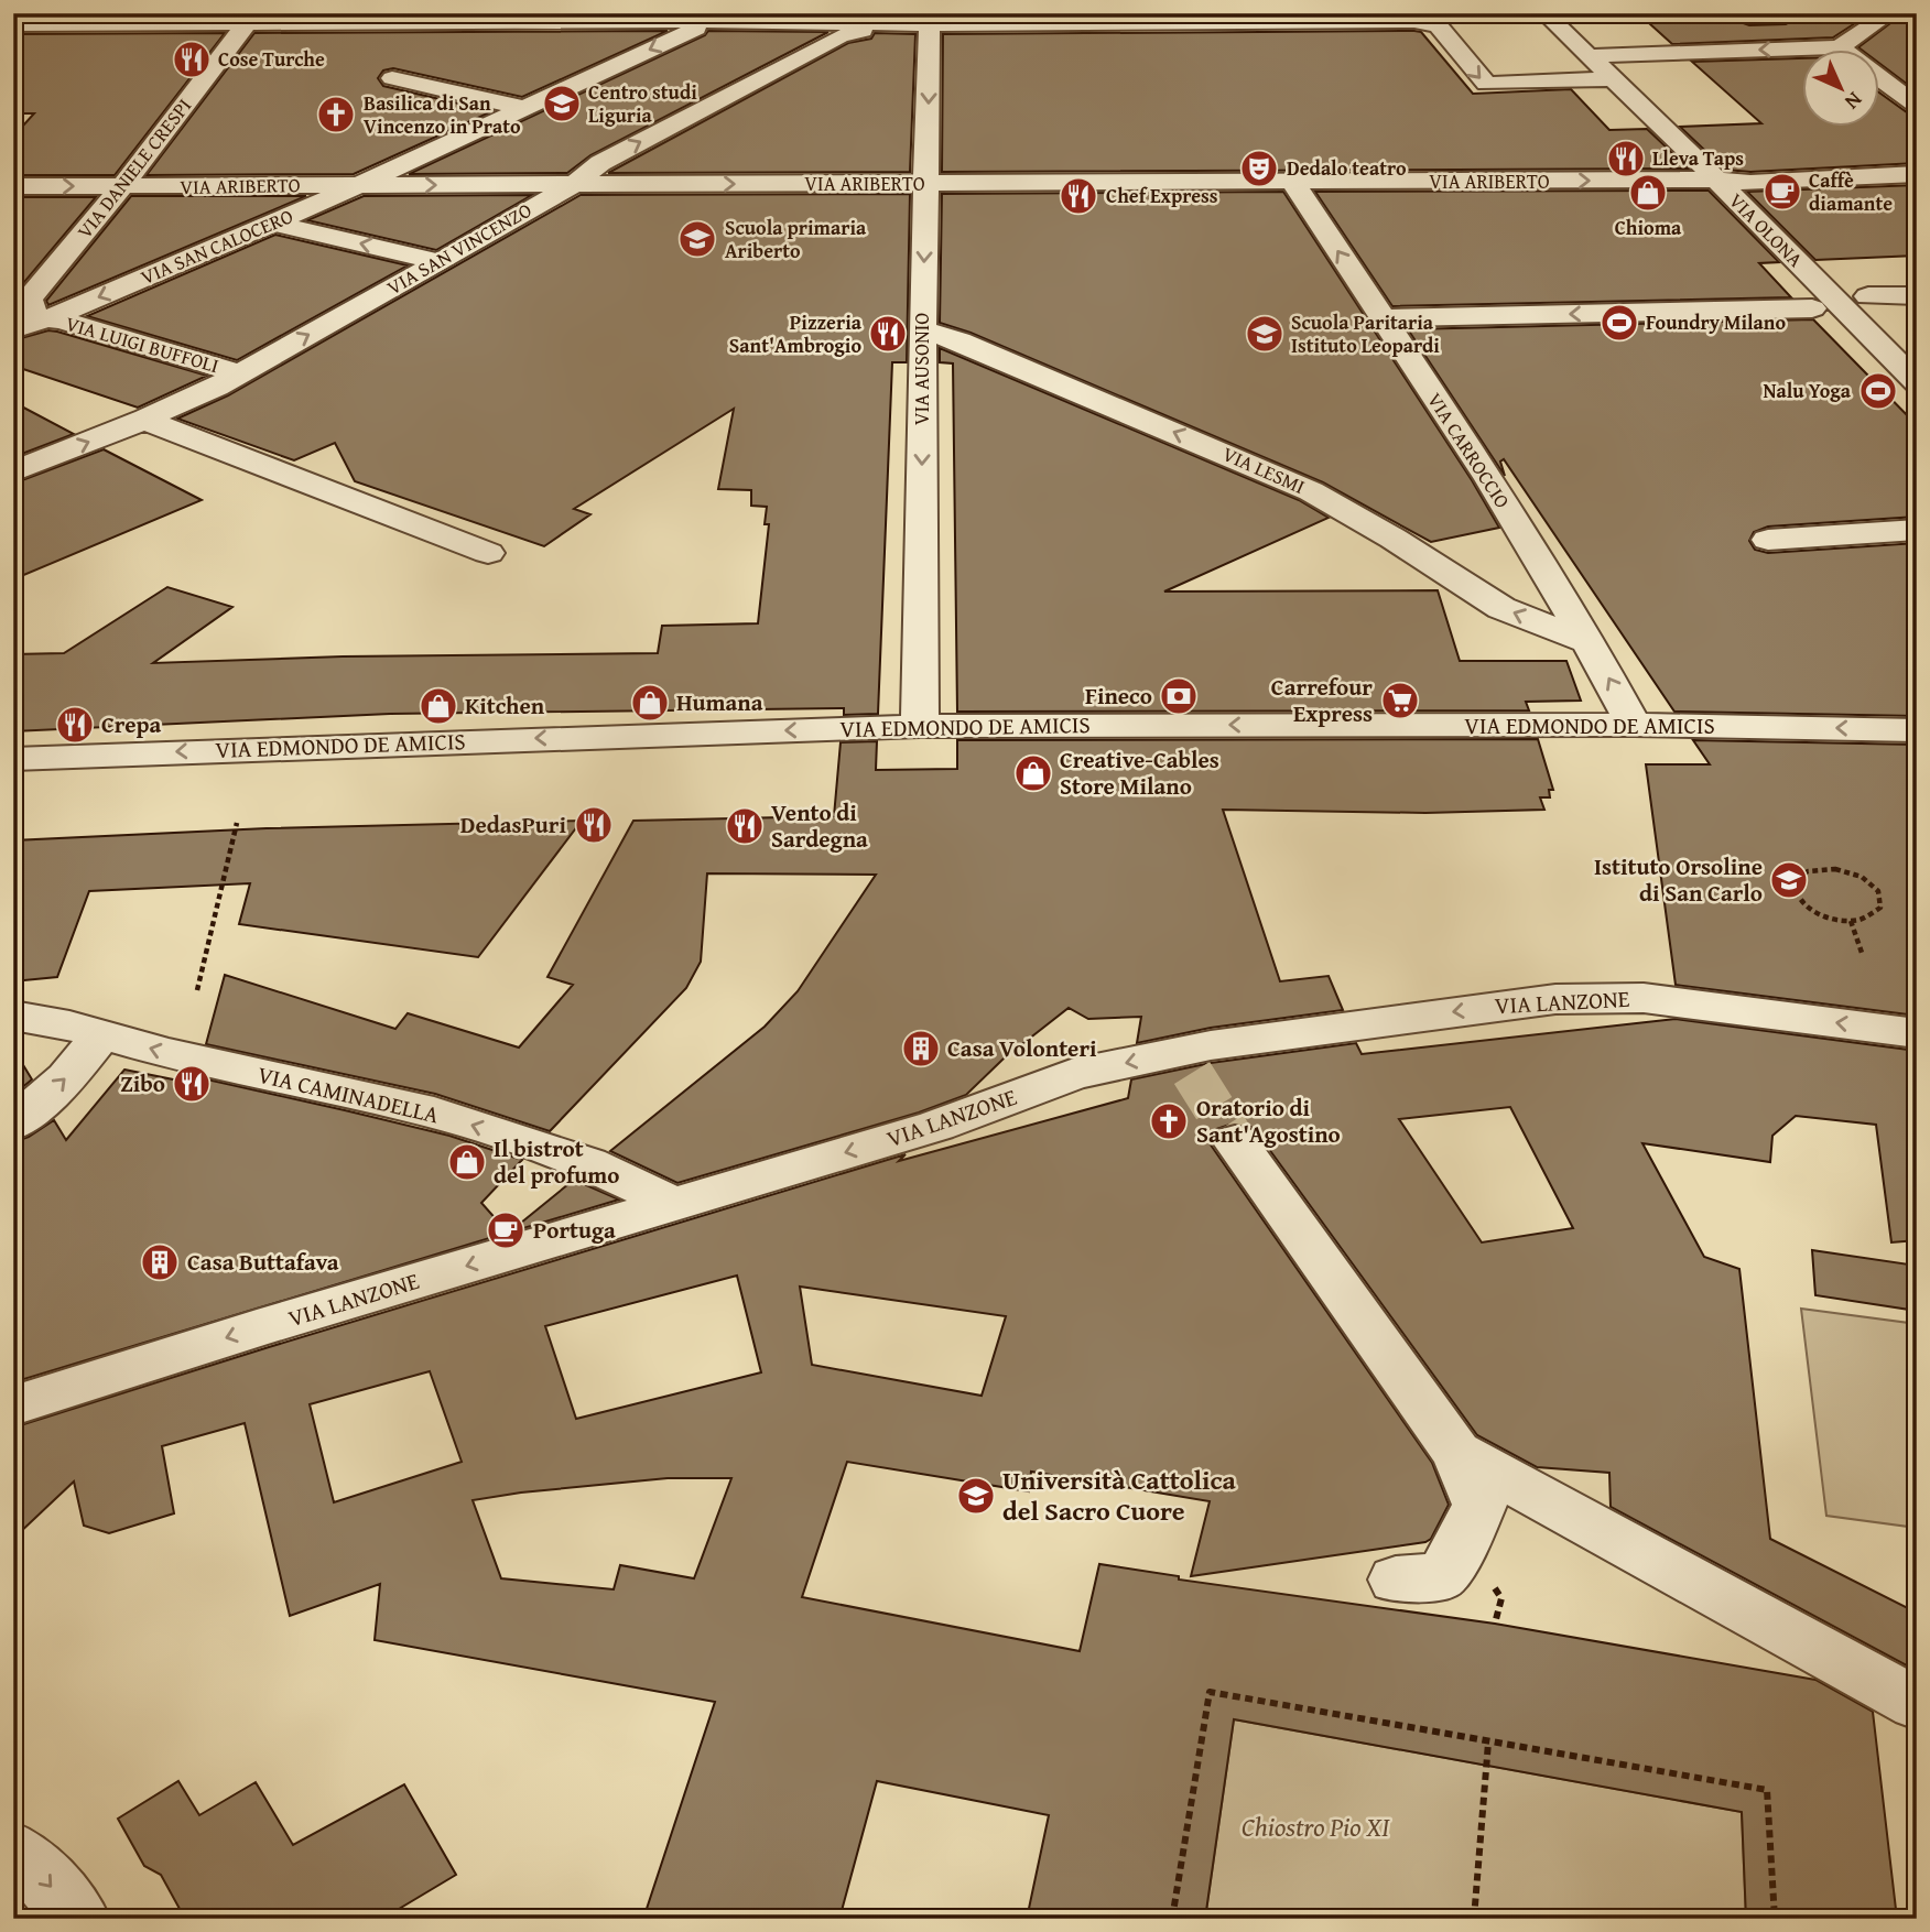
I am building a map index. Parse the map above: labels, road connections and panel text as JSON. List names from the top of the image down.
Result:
{
  "streets": {
    "street": [
      "VIA DANIELE CRESPI",
      "VIA ARIBERTO",
      "VIA OLONA",
      "VIA SAN CALOCERO",
      "VIA SAN VINCENZO",
      "VIA LUIGI BUFFOLI",
      "VIA AUSONIO",
      "VIA CARROCCIO",
      "VIA LESMI",
      "VIA EDMONDO DE AMICIS",
      "VIA LANZONE",
      "VIA CAMINADELLA"
    ]
  },
  "crossings": [
    ["VIA DANIELE CRESPI", "VIA ARIBERTO"],
    ["VIA DANIELE CRESPI", "VIA SAN CALOCERO"],
    ["VIA DANIELE CRESPI", "VIA LUIGI BUFFOLI"],
    ["VIA ARIBERTO", "VIA OLONA"],
    ["VIA ARIBERTO", "VIA SAN CALOCERO"],
    ["VIA ARIBERTO", "VIA SAN VINCENZO"],
    ["VIA ARIBERTO", "VIA AUSONIO"],
    ["VIA ARIBERTO", "VIA CARROCCIO"],
    ["VIA SAN CALOCERO", "VIA LUIGI BUFFOLI"],
    ["VIA SAN VINCENZO", "VIA LUIGI BUFFOLI"],
    ["VIA AUSONIO", "VIA LESMI"],
    ["VIA AUSONIO", "VIA EDMONDO DE AMICIS"],
    ["VIA CARROCCIO", "VIA LESMI"],
    ["VIA CARROCCIO", "VIA EDMONDO DE AMICIS"],
    ["VIA LANZONE", "VIA CAMINADELLA"]
  ],
  "one_way": [
    "VIA AUSONIO",
    "VIA CARROCCIO",
    "VIA LESMI",
    "VIA EDMONDO DE AMICIS",
    "VIA LANZONE",
    "VIA CAMINADELLA"
  ],
  "parks": ["Chiostro Pio XI"],
  "places": {
    "restaurant": [
      "Cose Turche",
      "Lleva Taps",
      "Chef Express",
      "Pizzeria Sant'Ambrogio",
      "Crepa",
      "DedasPuri",
      "Vento di Sardegna",
      "Zibo"
    ],
    "school or university": [
      "Centro studi Liguria",
      "Scuola primaria Ariberto",
      "Scuola Paritaria Istituto Leopardi",
      "Istituto Orsoline di San Carlo",
      "Università Cattolica del Sacro Cuore"
    ],
    "church": ["Basilica di San Vincenzo in Prato", "Oratorio di Sant'Agostino"],
    "theatre": ["Dedalo teatro"],
    "cafe": ["Caffè diamante", "Portuga"],
    "shop": [
      "Chioma",
      "Humana",
      "Kitchen",
      "Creative-Cables Store Milano",
      "Il bistrot del profumo"
    ],
    "sports": ["Foundry Milano", "Nalu Yoga"],
    "bank": ["Fineco"],
    "supermarket": ["Carrefour Express"],
    "building": ["Casa Volonteri", "Casa Buttafava"]
  },
  "north": "bottom right"
}
